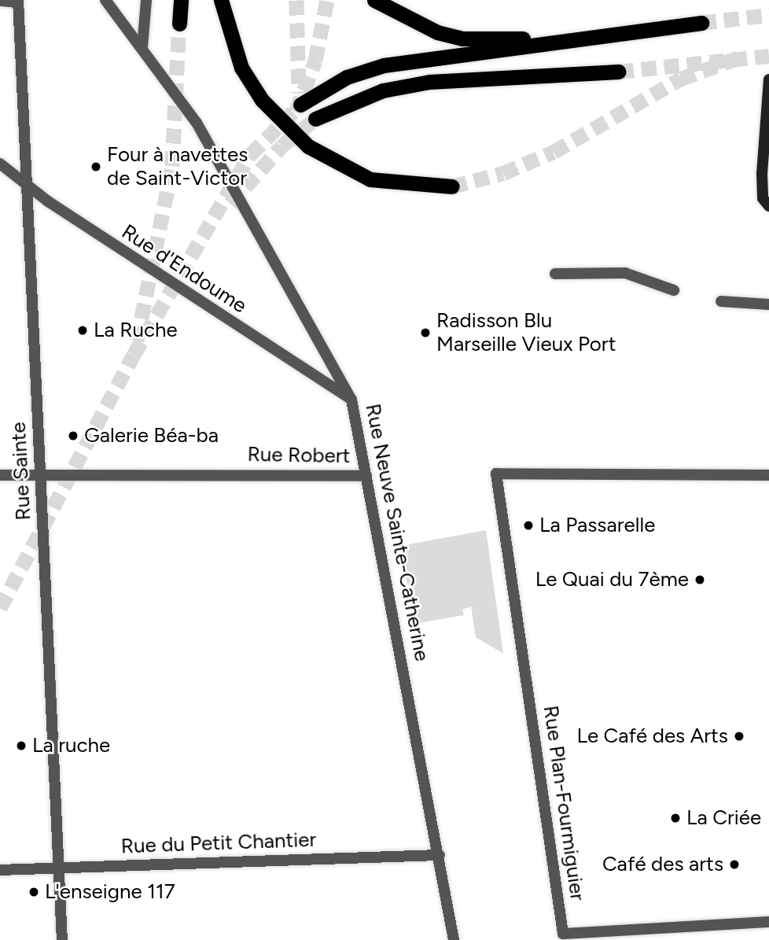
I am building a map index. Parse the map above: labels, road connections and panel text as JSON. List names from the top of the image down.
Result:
{
  "streets": {
    "street": [
      "Rue d'Endoume",
      "Rue Robert",
      "Rue Sainte",
      "Rue Neuve Sainte-Catherine",
      "Rue Plan-Fourmiguier",
      "Rue du Petit Chantier"
    ]
  },
  "crossings": [
    ["Rue d'Endoume", "Rue Sainte"],
    ["Rue d'Endoume", "Rue Neuve Sainte-Catherine"],
    ["Rue Robert", "Rue Sainte"],
    ["Rue Robert", "Rue Neuve Sainte-Catherine"],
    ["Rue Sainte", "Rue du Petit Chantier"],
    ["Rue Neuve Sainte-Catherine", "Rue du Petit Chantier"]
  ],
  "places": [
    "Four à navettes de Saint-Victor",
    "La Ruche",
    "Radisson Blu Marseille Vieux Port",
    "Galerie Béa-ba",
    "La Passarelle",
    "Le Quai du 7ème",
    "Le Café des Arts",
    "La ruche",
    "La Criée",
    "Café des arts",
    "L'enseigne 117"
  ]
}
